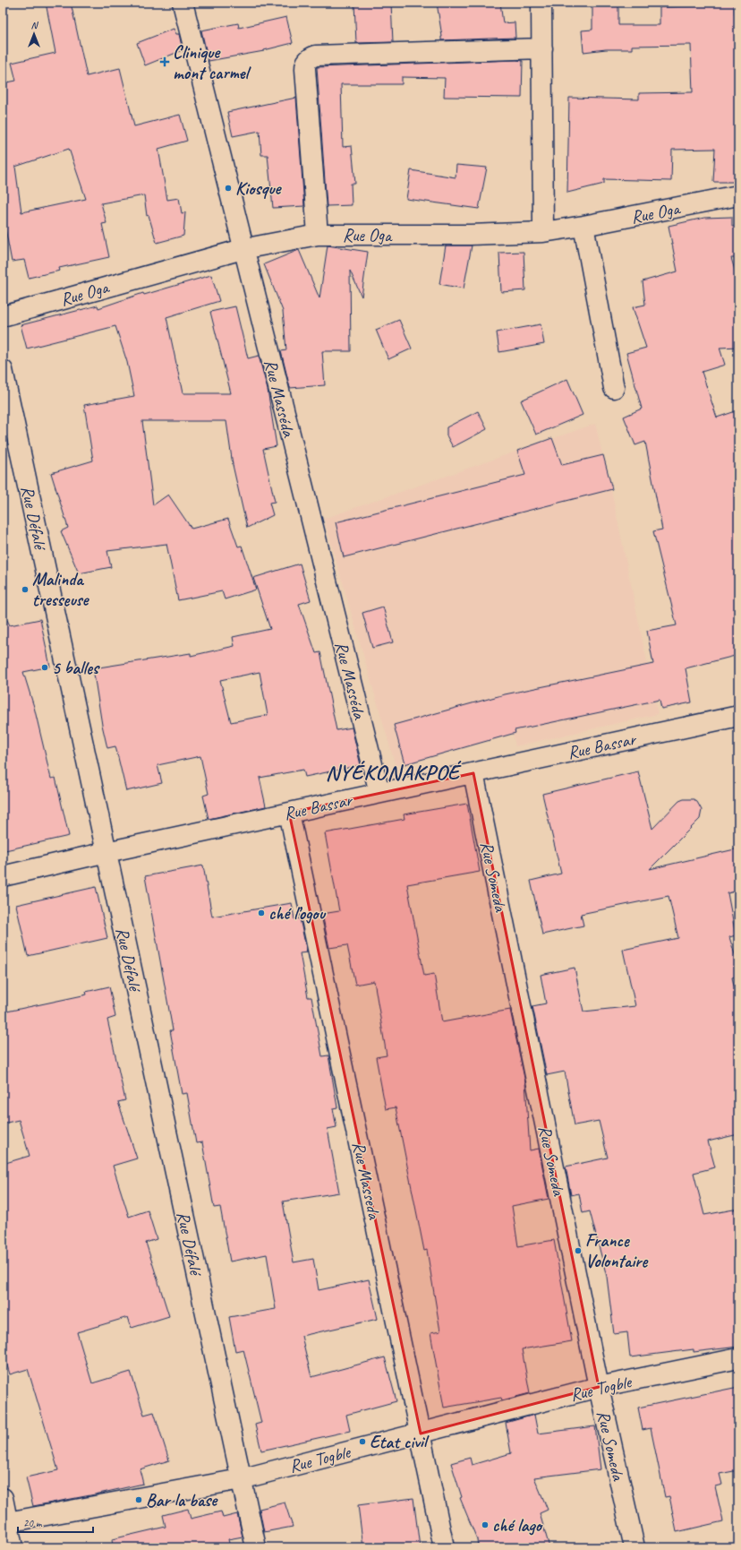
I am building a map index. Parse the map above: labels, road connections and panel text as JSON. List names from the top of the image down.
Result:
{
  "streets": {
    "street": [
      "Rue Oga",
      "Rue Masséda",
      "Rue Défalé",
      "Rue Bassar",
      "Rue Someda",
      "Rue Masseda",
      "Rue Togble"
    ]
  },
  "crossings": [
    ["Rue Oga", "Rue Masséda"],
    ["Rue Masséda", "Rue Bassar"],
    ["Rue Défalé", "Rue Bassar"],
    ["Rue Défalé", "Rue Togble"],
    ["Rue Bassar", "Rue Someda"],
    ["Rue Bassar", "Rue Masseda"],
    ["Rue Someda", "Rue Togble"],
    ["Rue Masseda", "Rue Togble"]
  ],
  "districts": ["NYÉKONAKPOÉ"],
  "places": {
    "health": ["Clinique mont carmel"],
    "other": [
      "Kiosque",
      "Malinda tresseuse",
      "5 balles",
      "ché l’ogou",
      "France Volontaire",
      "Etat civil",
      "Bar la base",
      "ché lago"
    ]
  },
  "scale_bar": "20 m",
  "north": "top"
}
